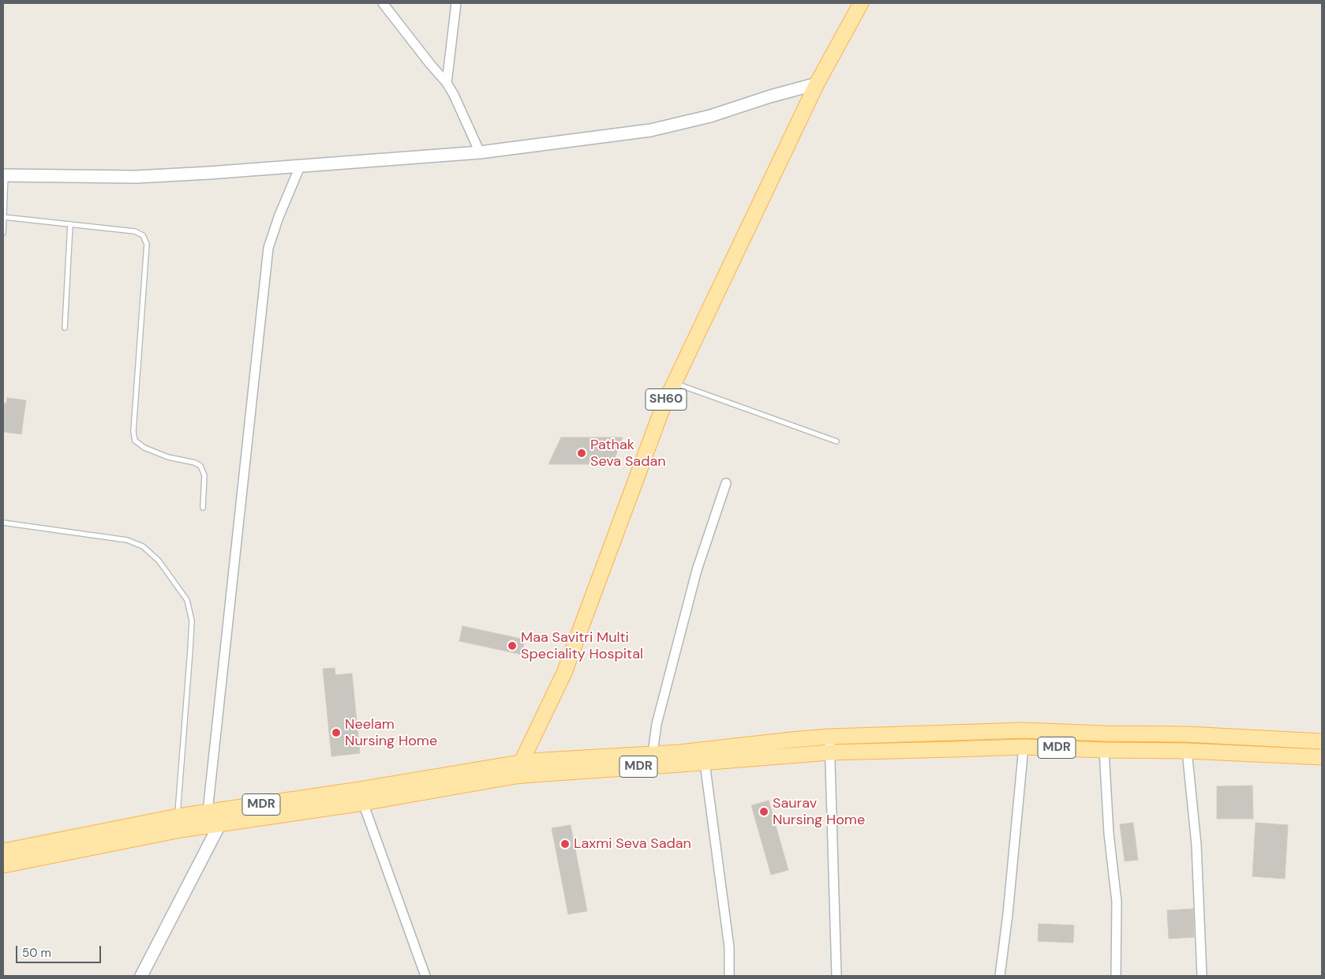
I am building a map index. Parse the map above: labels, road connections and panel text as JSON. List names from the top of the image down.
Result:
{
  "streets": {
    "main road": ["SH60", "MDR"]
  },
  "crossings": [
    ["SH60", "MDR"]
  ],
  "places": [
    "Pathak Seva Sadan",
    "Maa Savitri Multi Speciality Hospital",
    "Neelam Nursing Home",
    "Saurav Nursing Home",
    "Laxmi Seva Sadan"
  ],
  "scale_bar": "50 m"
}
